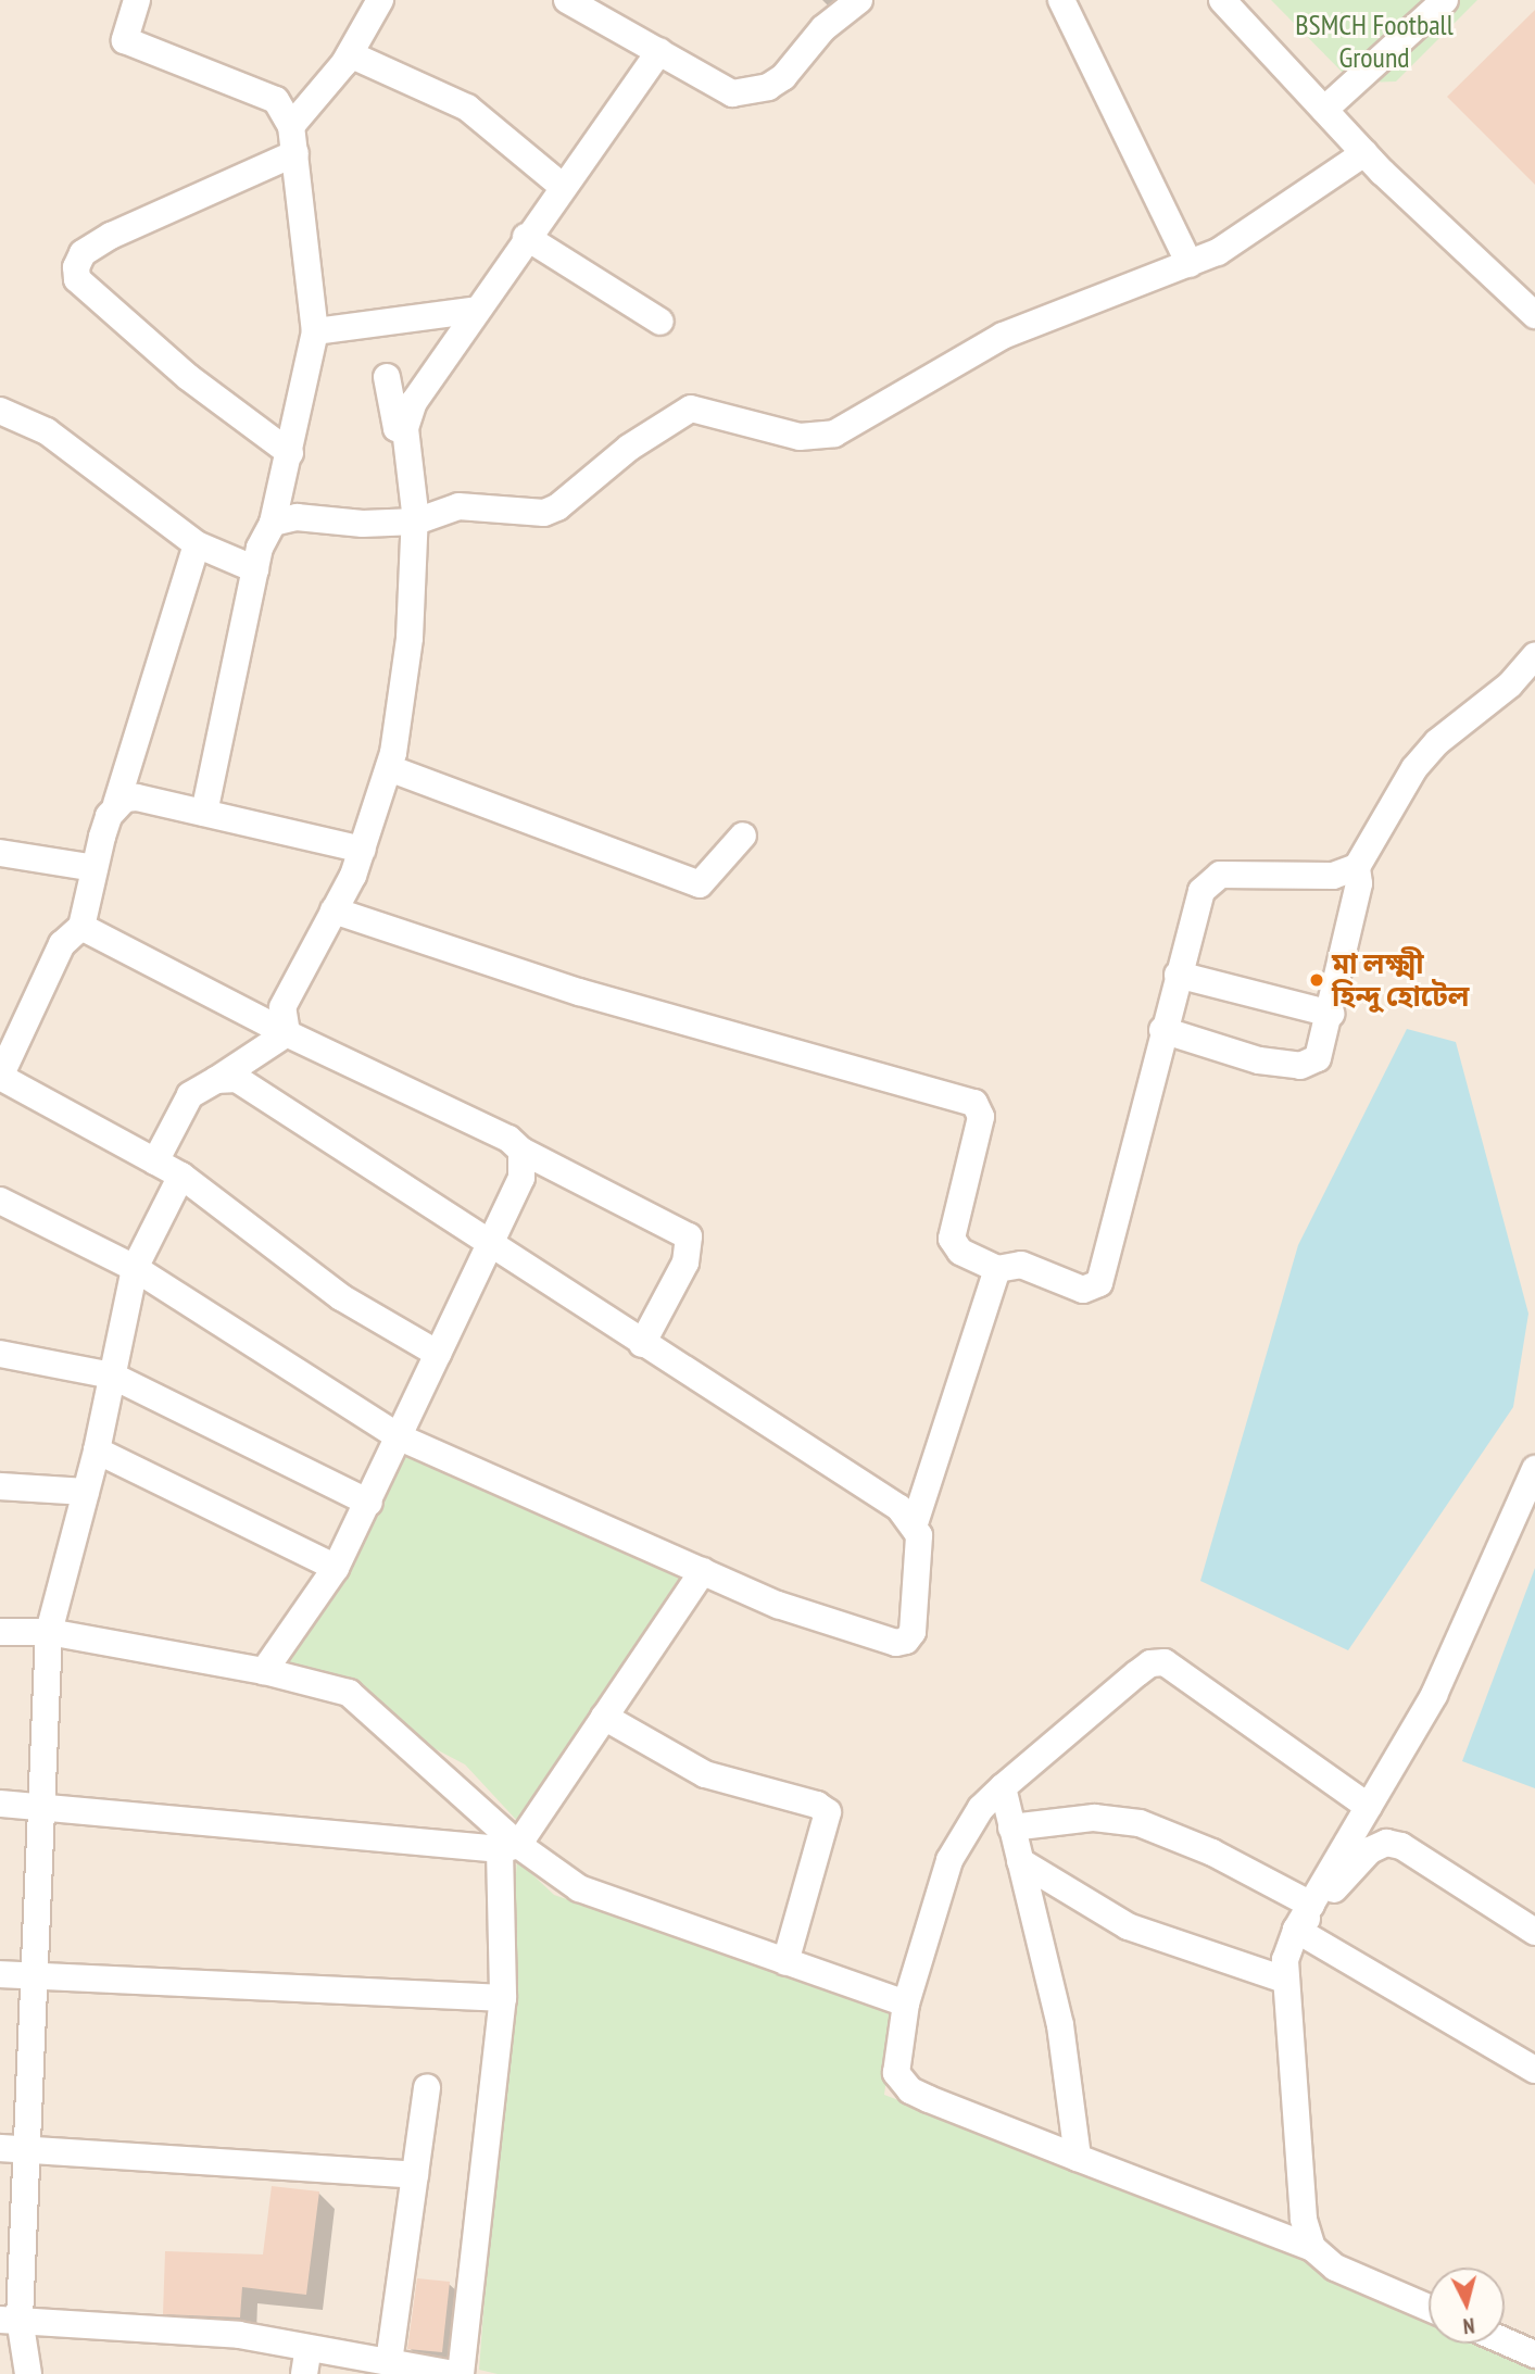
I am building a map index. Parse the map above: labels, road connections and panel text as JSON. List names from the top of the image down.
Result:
{
  "parks": ["BSMCH Football Ground"],
  "places": ["মা লক্ষ্মী হিন্দু হোটেল"],
  "north": "bottom"
}
